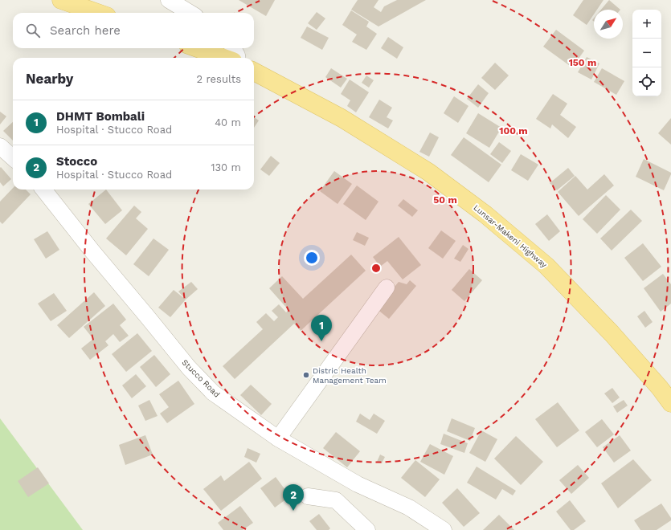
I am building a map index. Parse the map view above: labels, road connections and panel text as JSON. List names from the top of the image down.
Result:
{
  "streets": {
    "main road": ["Lunsar-Makeni Highway"],
    "street": ["Stucco Road"]
  },
  "places": ["Distric Health Management Team"],
  "north": "top right",
  "page": {
    "map_buttons": ["+", "−"],
    "search": "Search here",
    "heading": ["Nearby", "2 results"],
    "list": [
      {
        "mark": "1",
        "name": "DHMT Bombali",
        "note": "Hospital · Stucco Road",
        "value": "40 m"
      },
      {
        "mark": "2",
        "name": "Stocco",
        "note": "Hospital · Stucco Road",
        "value": "130 m"
      }
    ],
    "pins": ["1", "2"]
  },
  "rings": ["150 m", "100 m", "50 m"]
}
